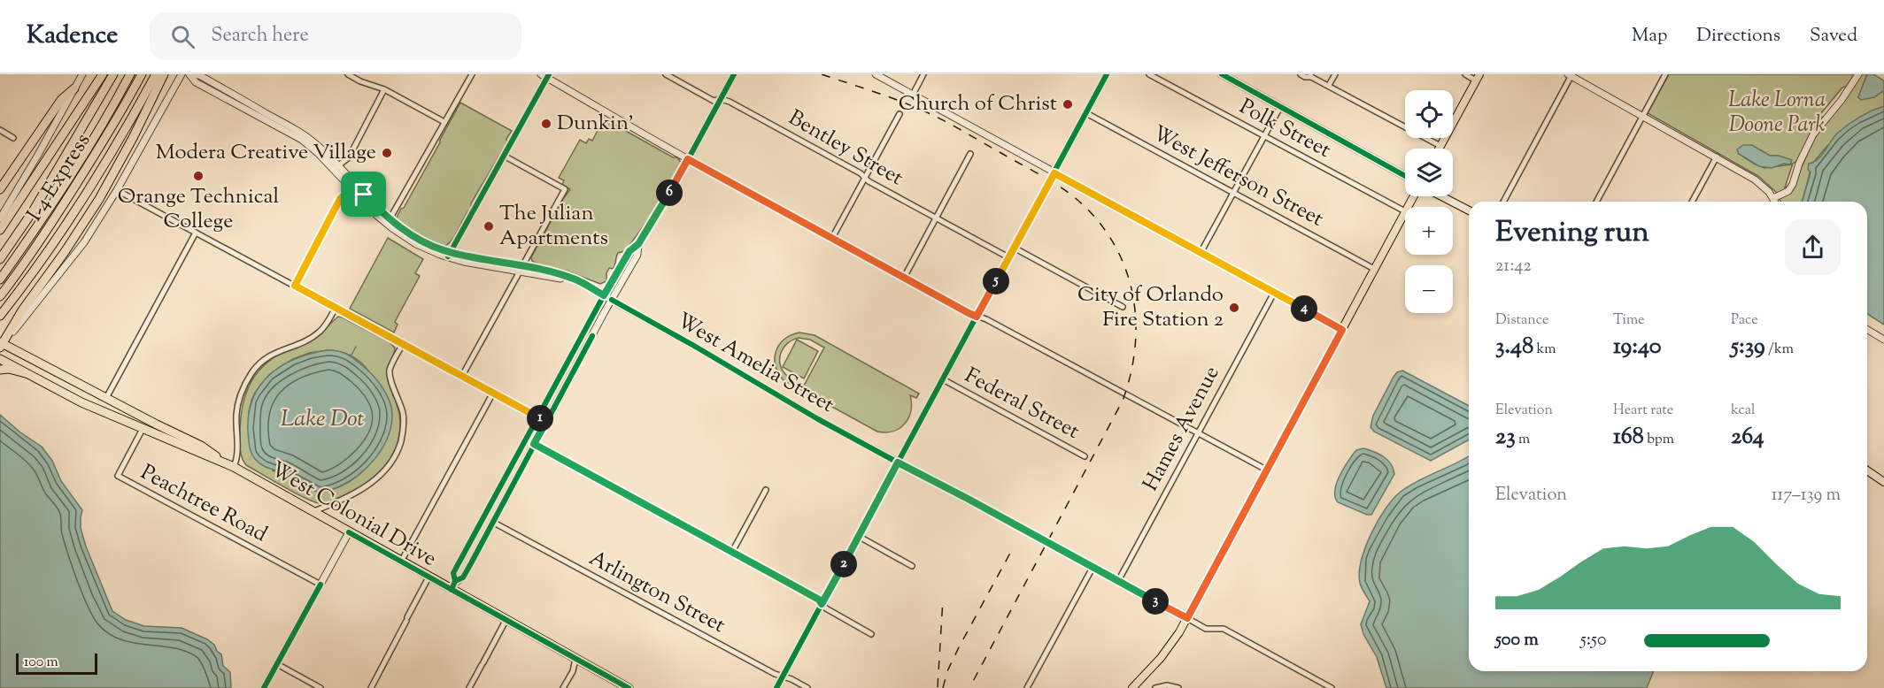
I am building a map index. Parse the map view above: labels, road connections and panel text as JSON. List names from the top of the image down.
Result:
{
  "streets": {
    "highway": ["I-4 Express", "West Colonial Drive"],
    "street": [
      "Polk Street",
      "Bentley Street",
      "West Jefferson Street",
      "West Amelia Street",
      "Federal Street",
      "Hames Avenue",
      "Peachtree Road",
      "Arlington Street"
    ]
  },
  "crossings": [
    ["West Amelia Street", "Hames Avenue"],
    ["Peachtree Road", "West Colonial Drive"]
  ],
  "water": ["Lake Dot"],
  "parks": ["Lake Lorna Doone Park"],
  "places": [
    "Church of Christ",
    "Dunkin'",
    "Modera Creative Village",
    "Orange Technical College",
    "The Julian Apartments",
    "City of Orlando Fire Station 2"
  ],
  "scale_bar": "100 m",
  "page": {
    "header": "Kadence",
    "search": "Search here",
    "nav": ["Map", "Directions", "Saved"],
    "map_buttons": ["+", "−"],
    "pins": [
      "6",
      "5",
      "4",
      "1",
      "2",
      "3"
    ],
    "heading": ["Evening run", "21:42"],
    "stats": [
      ["Distance", "3.48 km"],
      ["Time", "19:40"],
      ["Pace", "5:39 /km"],
      ["Elevation", "23 m"],
      ["Heart rate", "168 bpm"],
      ["kcal", "264"]
    ],
    "chart": ["Elevation", "117–139 m"],
    "list": [
      {
        "name": "500 m",
        "note": "5:50"
      }
    ],
    "scale": "100 m"
  }
}
